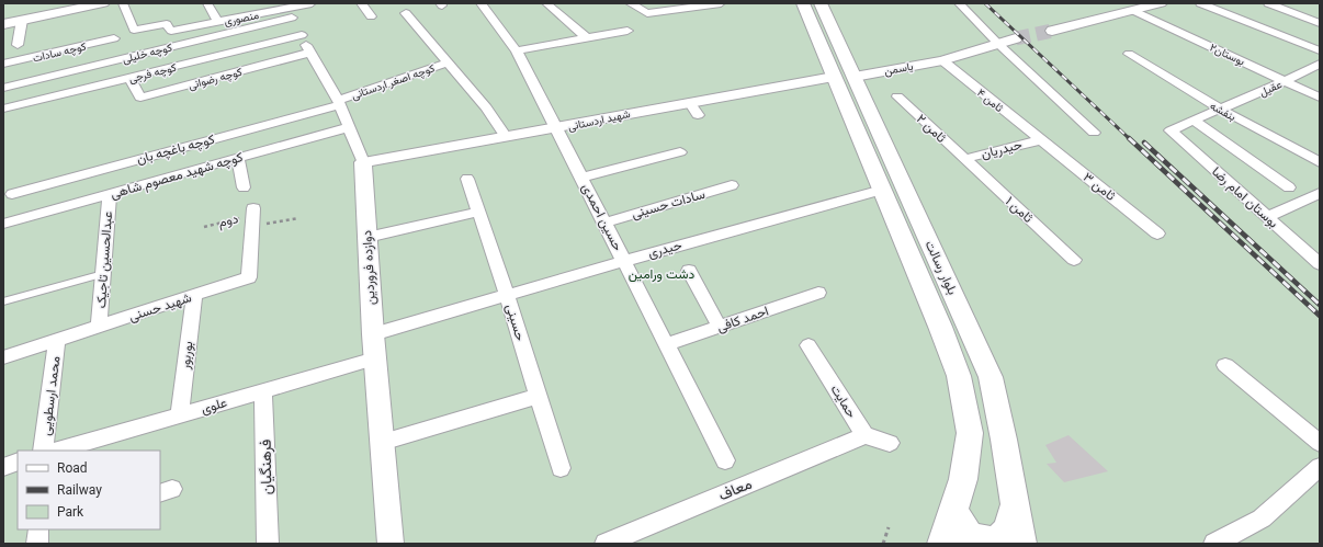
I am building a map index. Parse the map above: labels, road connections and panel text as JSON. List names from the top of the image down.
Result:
{
  "streets": {
    "main road": ["بلوار رسالت"],
    "street": [
      "منصوری",
      "کوچه سادات",
      "کوچه خلیلی",
      "بوستان۲",
      "یاسمن",
      "کوچه فرجی",
      "کوچه رضوانی",
      "کوچه اصغر اردستانی",
      "عقیل",
      "ثامن ۴",
      "بنفشه",
      "شهید اردستانی",
      "ثامن ۲",
      "کوچه باغچه بان",
      "حیدریان",
      "کوچه شهید معصوم شاهی",
      "ثامن ۳",
      "بوستان امام رضا",
      "سادات حسینی",
      "ثامن ۱",
      "حسین احمدی",
      "حیدری",
      "عبدالحسین تاجیک",
      "دوازده فروردین",
      "شهید حسنی",
      "احمد کافی",
      "حسینی",
      "بوربور",
      "محمد ارسطویی",
      "حمایت",
      "علوی",
      "فرهنگیان",
      "معاف"
    ],
    "path": ["دوم"]
  },
  "crossings": [
    ["منصوری", "کوچه خلیلی"],
    ["منصوری", "دوازده فروردین"],
    ["کوچه خلیلی", "دوازده فروردین"],
    ["بوستان۲", "عقیل"],
    ["یاسمن", "ثامن ۴"],
    ["یاسمن", "شهید اردستانی"],
    ["یاسمن", "بلوار رسالت"],
    ["کوچه فرجی", "کوچه رضوانی"],
    ["کوچه فرجی", "دوازده فروردین"],
    ["کوچه رضوانی", "دوازده فروردین"],
    ["کوچه اصغر اردستانی", "شهید اردستانی"],
    ["کوچه اصغر اردستانی", "کوچه باغچه بان"],
    ["کوچه اصغر اردستانی", "دوازده فروردین"],
    ["عقیل", "بنفشه"],
    ["عقیل", "بوستان امام رضا"],
    ["ثامن ۴", "حیدریان"],
    ["ثامن ۴", "ثامن ۳"],
    ["شهید اردستانی", "حسین احمدی"],
    ["شهید اردستانی", "دوازده فروردین"],
    ["شهید اردستانی", "بلوار رسالت"],
    ["ثامن ۲", "حیدریان"],
    ["ثامن ۲", "ثامن ۱"],
    ["کوچه باغچه بان", "دوازده فروردین"],
    ["حیدریان", "ثامن ۳"],
    ["حیدریان", "ثامن ۱"],
    ["کوچه شهید معصوم شاهی", "عبدالحسین تاجیک"],
    ["کوچه شهید معصوم شاهی", "دوازده فروردین"],
    ["سادات حسینی", "حسین احمدی"],
    ["حسین احمدی", "حیدری"],
    ["حسین احمدی", "احمد کافی"],
    ["دوم", "شهید حسنی"],
    ["حیدری", "دوازده فروردین"],
    ["حیدری", "بلوار رسالت"],
    ["حیدری", "حسینی"],
    ["عبدالحسین تاجیک", "شهید حسنی"],
    ["دوازده فروردین", "علوی"],
    ["شهید حسنی", "بوربور"],
    ["شهید حسنی", "محمد ارسطویی"],
    ["بوربور", "علوی"],
    ["حمایت", "معاف"],
    ["علوی", "فرهنگیان"]
  ],
  "parks": ["دشت ورامین"],
  "legend": ["Road", "Railway", "Park"]
}
